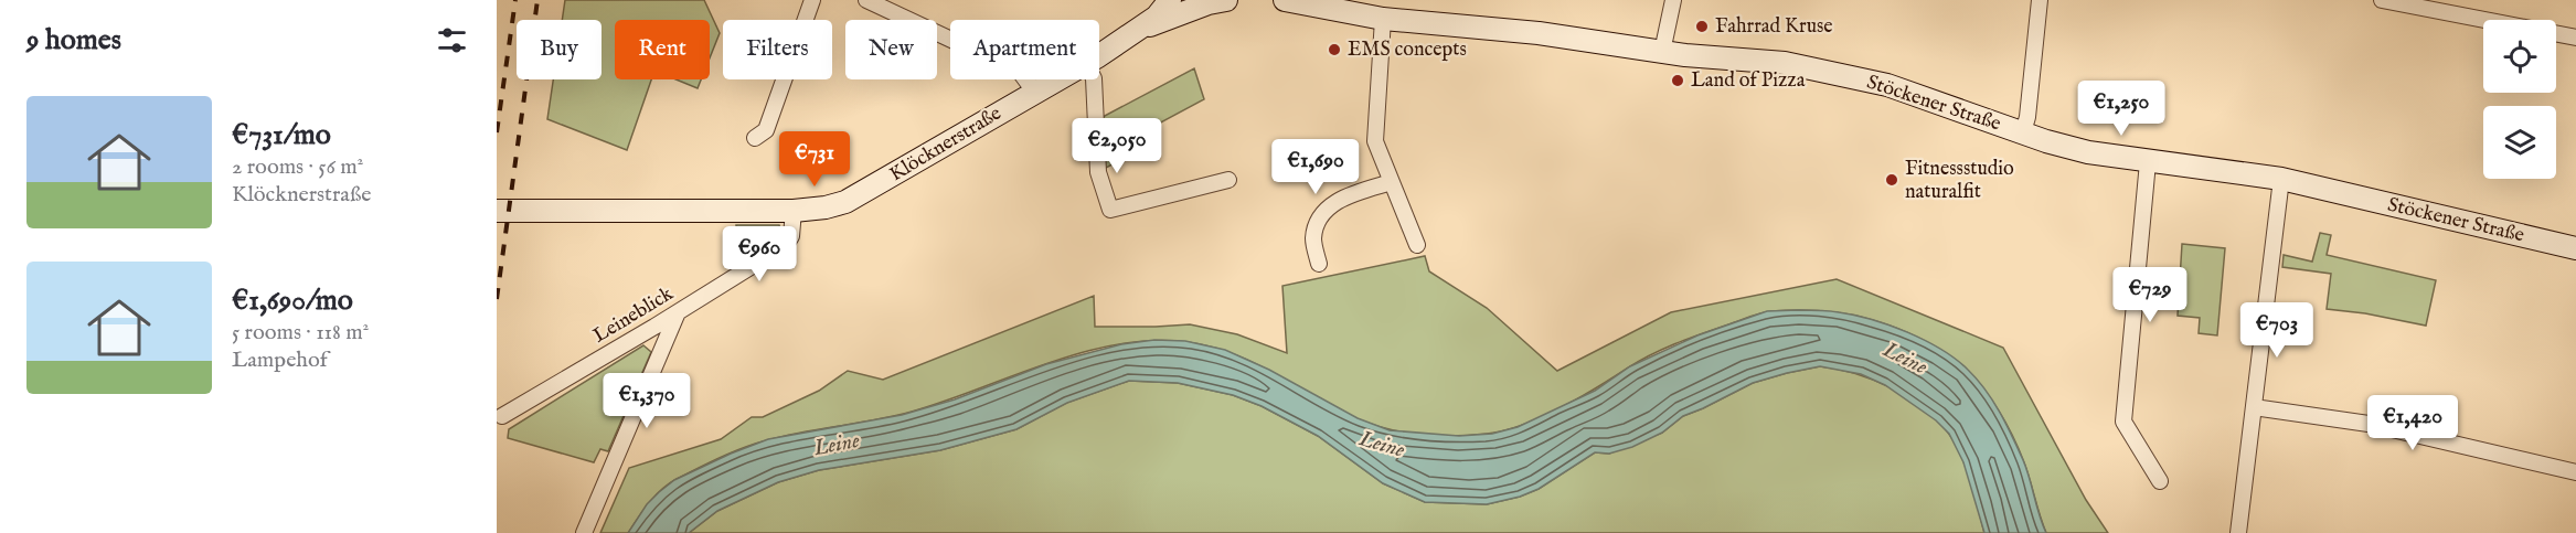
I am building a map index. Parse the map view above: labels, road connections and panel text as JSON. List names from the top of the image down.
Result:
{
  "streets": {
    "main road": ["Stöckener Straße", "Klöcknerstraße"],
    "street": ["Leineblick"]
  },
  "crossings": [
    ["Klöcknerstraße", "Leineblick"]
  ],
  "water": ["Leine"],
  "places": [
    "Fahrrad Kruse",
    "EMS concepts",
    "Land of Pizza",
    "Fitnessstudio naturalfit"
  ],
  "page": {
    "heading": "9 homes",
    "chip": [
      "Buy",
      "Rent",
      "Filters",
      "New",
      "Apartment"
    ],
    "list": [
      {
        "name": "€731/mo",
        "note": "2 rooms · 56 m² · Klöcknerstraße"
      },
      {
        "name": "€1,690/mo",
        "note": "5 rooms · 118 m² · Lampehof"
      }
    ],
    "price": [
      "€1,250",
      "€2,050",
      "€731",
      "€1,690",
      "€960",
      "€729",
      "€703",
      "€1,370",
      "€1,420"
    ]
  }
}
